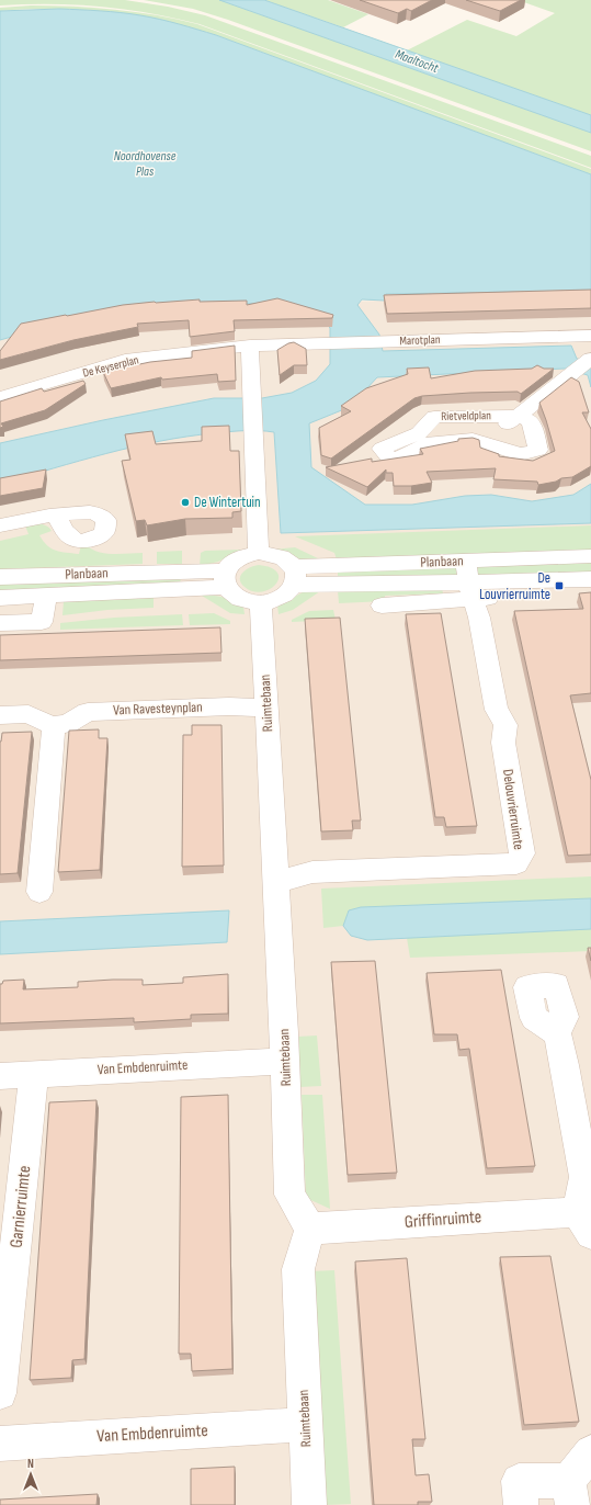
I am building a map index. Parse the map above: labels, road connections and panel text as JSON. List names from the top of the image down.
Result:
{
  "streets": {
    "street": [
      "Marotplan",
      "De Keyserplan",
      "Rietveldplan",
      "Planbaan",
      "Ruimtebaan",
      "Van Ravesteynplan",
      "Delouvrierruimte",
      "Van Embdenruimte",
      "Garnierruimte",
      "Griffinruimte"
    ]
  },
  "crossings": [
    ["Marotplan", "De Keyserplan"],
    ["Planbaan", "Ruimtebaan"],
    ["Planbaan", "Delouvrierruimte"],
    ["Ruimtebaan", "Van Ravesteynplan"],
    ["Ruimtebaan", "Delouvrierruimte"],
    ["Ruimtebaan", "Van Embdenruimte"],
    ["Ruimtebaan", "Griffinruimte"],
    ["Van Embdenruimte", "Garnierruimte"]
  ],
  "water": ["Maaltocht", "Noordhovense Plas"],
  "places": {
    "other": ["De Wintertuin"],
    "transit": ["De Louvrierruimte"]
  },
  "north": "top"
}
